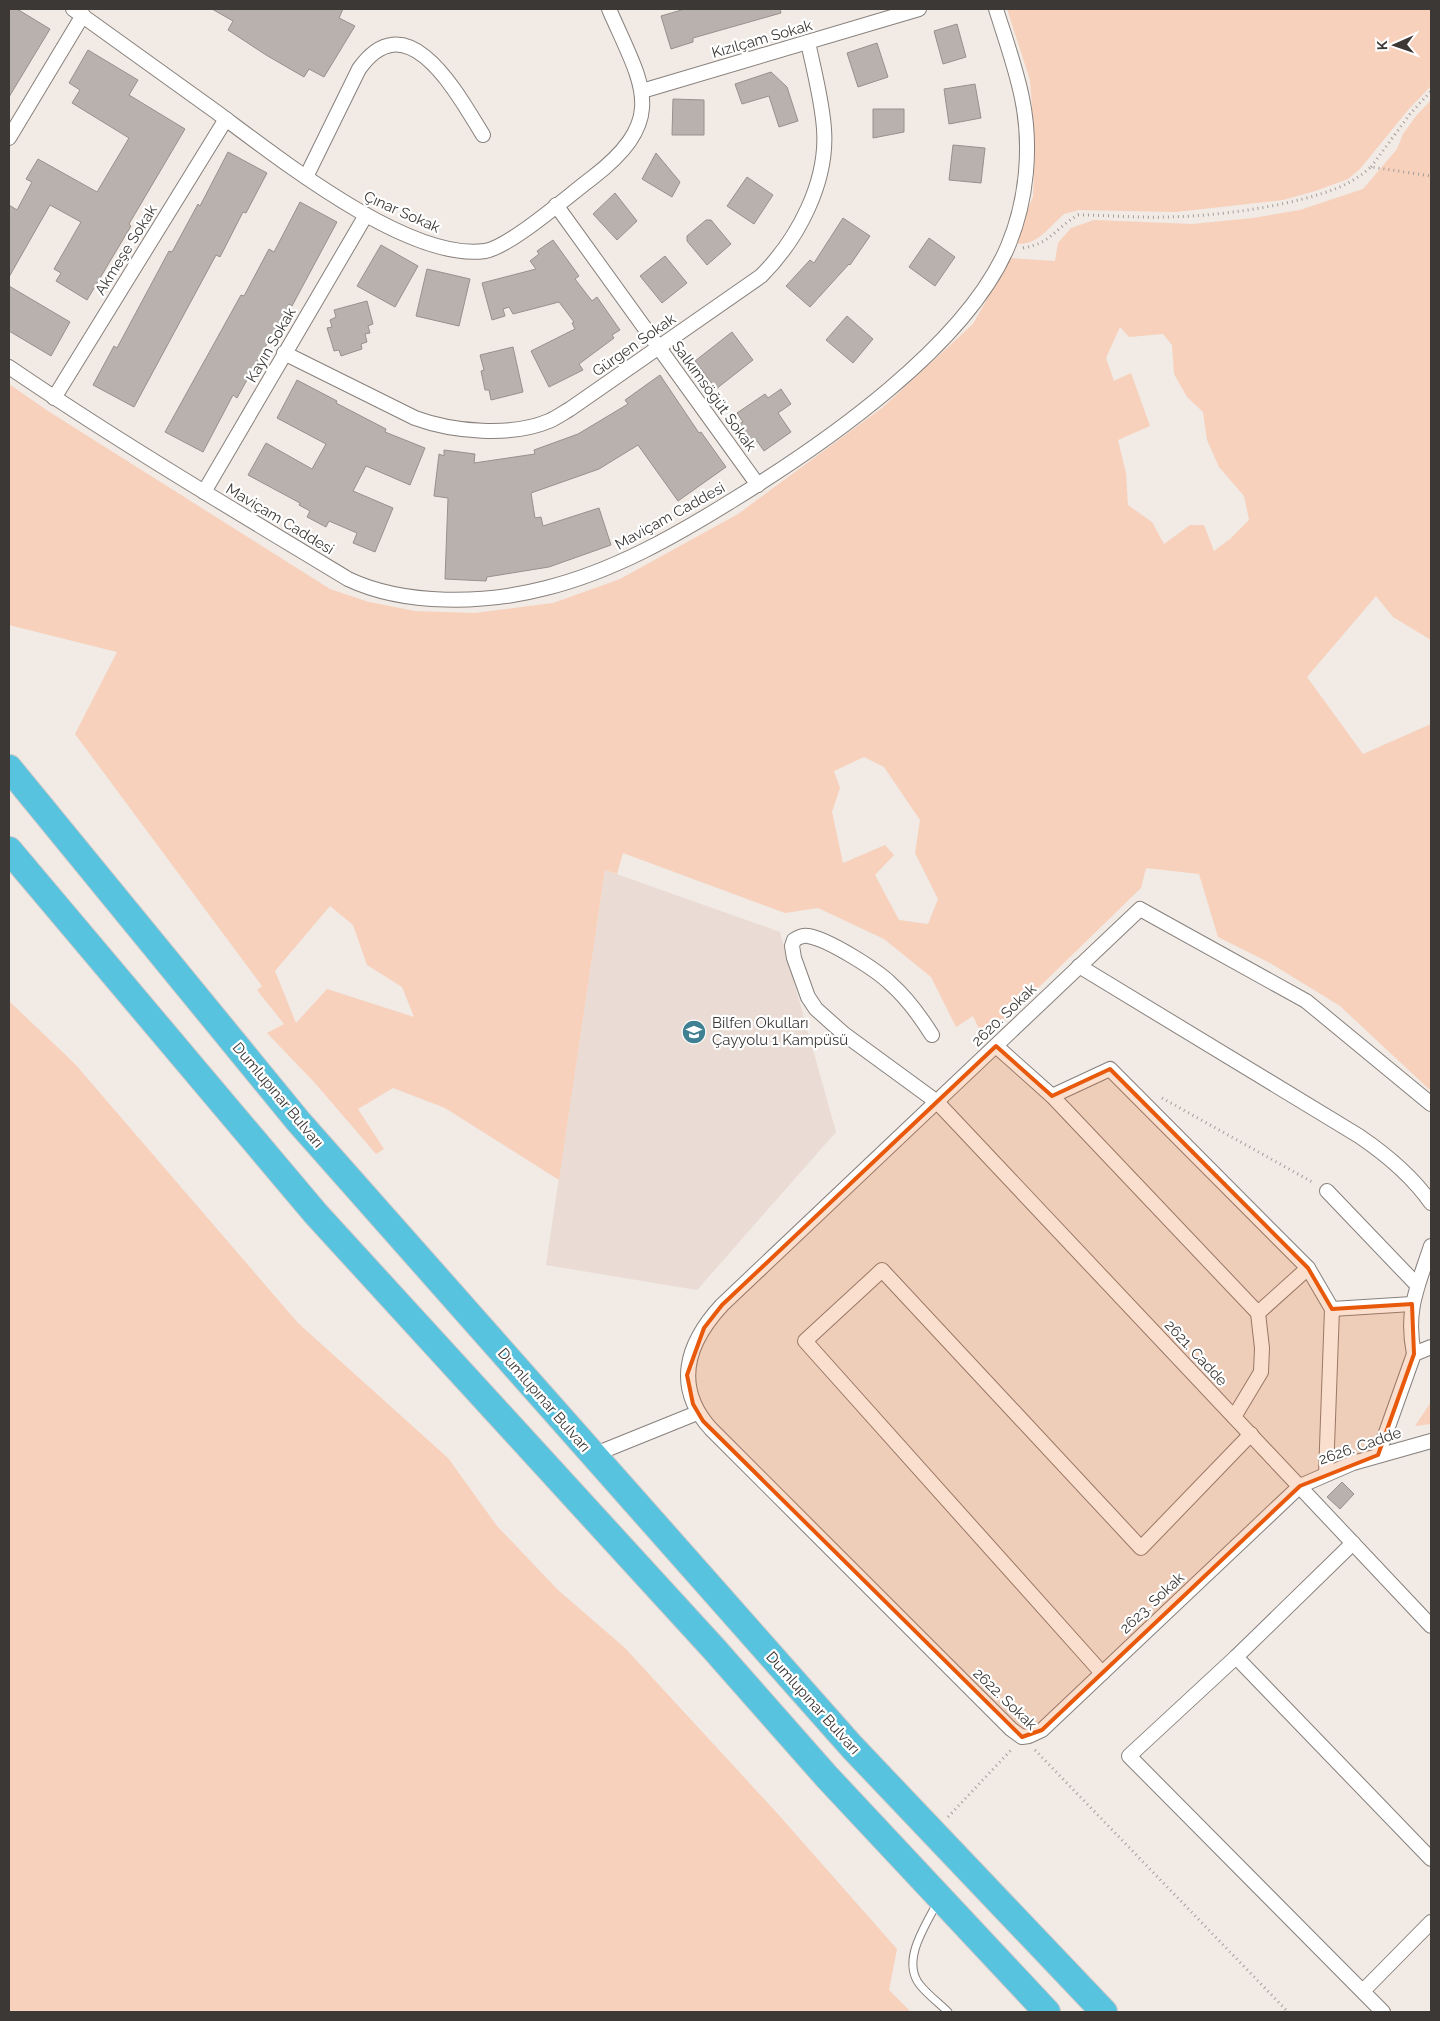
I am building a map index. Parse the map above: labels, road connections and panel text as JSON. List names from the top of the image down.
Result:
{
  "streets": {
    "highway": ["Dumlupınar Bulvarı"],
    "street": [
      "Kızılçam Sokak",
      "Çınar Sokak",
      "Akmeşe Sokak",
      "Kayın Sokak",
      "Gürgen Sokak",
      "Salkımsöğüt Sokak",
      "Maviçam Caddesi",
      "2620. Sokak",
      "2621. Cadde",
      "2626. Cadde",
      "2623. Sokak",
      "2622. Sokak"
    ]
  },
  "crossings": [
    ["Kızılçam Sokak", "Çınar Sokak"],
    ["Kızılçam Sokak", "Gürgen Sokak"],
    ["Çınar Sokak", "Akmeşe Sokak"],
    ["Çınar Sokak", "Kayın Sokak"],
    ["Çınar Sokak", "Salkımsöğüt Sokak"],
    ["Akmeşe Sokak", "Maviçam Caddesi"],
    ["Kayın Sokak", "Gürgen Sokak"],
    ["Kayın Sokak", "Maviçam Caddesi"],
    ["Gürgen Sokak", "Salkımsöğüt Sokak"],
    ["Salkımsöğüt Sokak", "Maviçam Caddesi"],
    ["2620. Sokak", "2621. Cadde"],
    ["2620. Sokak", "2622. Sokak"],
    ["2621. Cadde", "2626. Cadde"],
    ["2621. Cadde", "2623. Sokak"],
    ["2626. Cadde", "2623. Sokak"],
    ["2623. Sokak", "2622. Sokak"]
  ],
  "places": {
    "school or university": ["Bilfen Okulları Çayyolu 1 Kampüsü"]
  },
  "north": "left"
}
